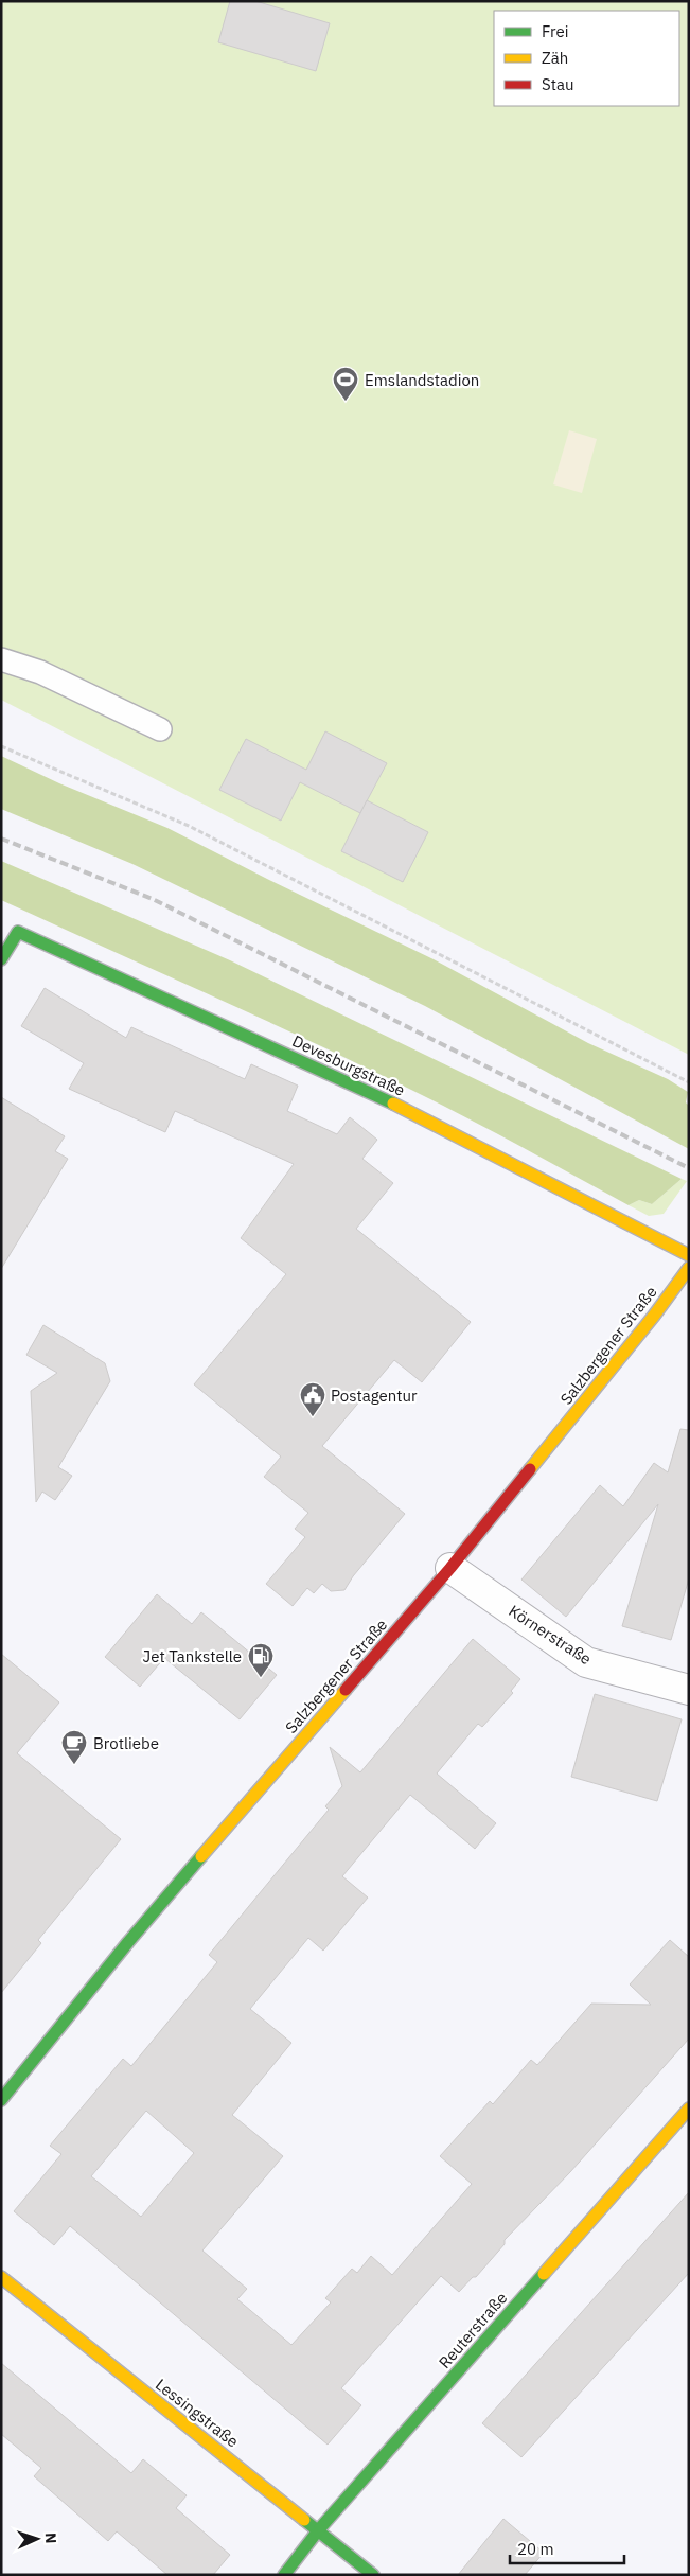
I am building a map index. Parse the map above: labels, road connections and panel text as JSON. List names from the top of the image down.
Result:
{
  "streets": {
    "street": [
      "Devesburgstraße",
      "Salzbergener Straße",
      "Körnerstraße",
      "Reuterstraße",
      "Lessingstraße"
    ]
  },
  "crossings": [
    ["Salzbergener Straße", "Körnerstraße"],
    ["Reuterstraße", "Lessingstraße"]
  ],
  "places": {
    "sports": ["Emslandstadion"],
    "public building": ["Postagentur"],
    "fuel station": ["Jet Tankstelle"],
    "cafe": ["Brotliebe"]
  },
  "legend": ["Frei", "Zäh", "Stau"],
  "scale_bar": "20 m",
  "north": "right"
}
